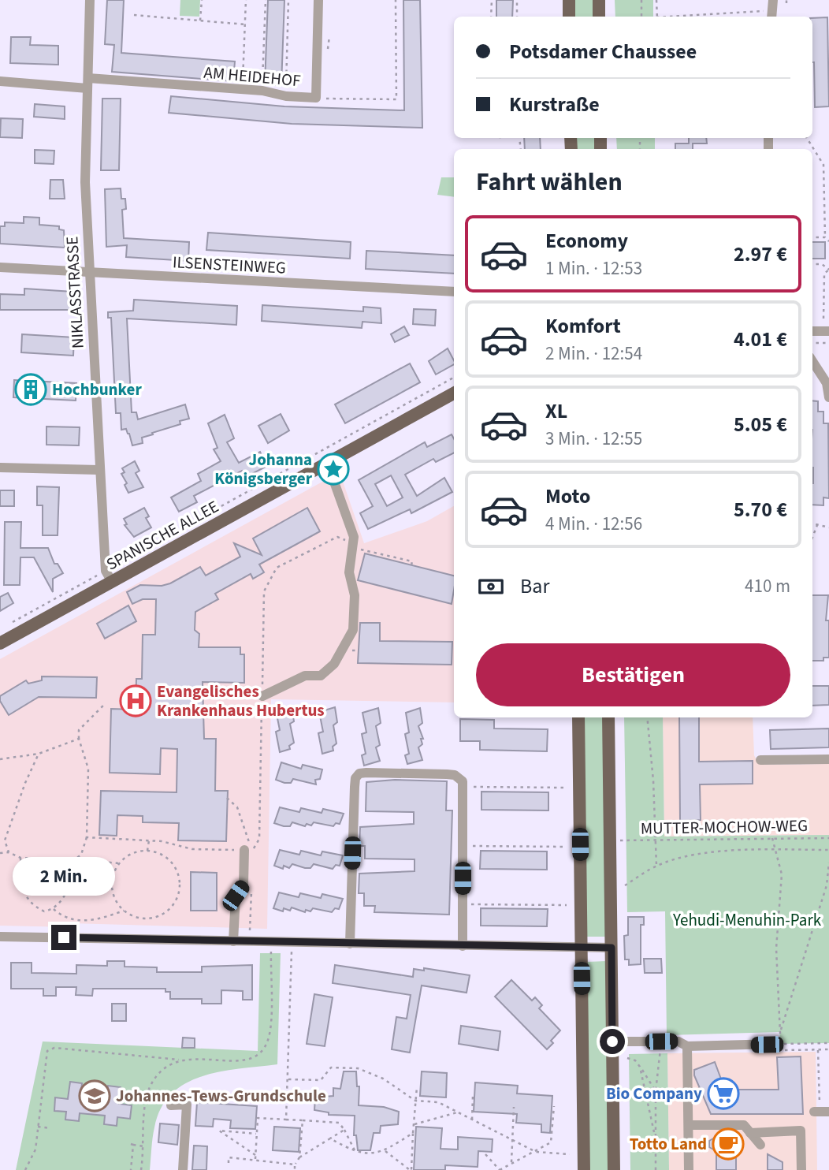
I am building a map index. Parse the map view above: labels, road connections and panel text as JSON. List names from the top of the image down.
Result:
{
  "streets": {
    "main road": ["SPANISCHE ALLEE"],
    "street": ["AM HEIDEHOF", "ILSENSTEINWEG", "NIKLASSTRASSE"],
    "path": ["MUTTER-MOCHOW-WEG"]
  },
  "crossings": [
    ["AM HEIDEHOF", "NIKLASSTRASSE"],
    ["ILSENSTEINWEG", "NIKLASSTRASSE"],
    ["NIKLASSTRASSE", "SPANISCHE ALLEE"]
  ],
  "parks": ["Yehudi-Menuhin-Park"],
  "places": {
    "building": ["Hochbunker"],
    "place": ["Johanna Königsberger"],
    "hospital": ["Evangelisches Krankenhaus Hubertus"],
    "supermarket": ["Bio Company"],
    "school or university": ["Johannes-Tews-Grundschule"],
    "cafe": ["Totto Land"]
  },
  "page": {
    "banner": ["Potsdamer Chaussee", "Kurstraße"],
    "heading": "Fahrt wählen",
    "list": [
      {
        "name": "Economy",
        "note": "1 Min. · 12:53",
        "value": "2.97 €"
      },
      {
        "name": "Komfort",
        "note": "2 Min. · 12:54",
        "value": "4.01 €"
      },
      {
        "name": "XL",
        "note": "3 Min. · 12:55",
        "value": "5.05 €"
      },
      {
        "name": "Moto",
        "note": "4 Min. · 12:56",
        "value": "5.70 €"
      }
    ],
    "pay": ["Bar", "410 m"],
    "buttons": "Bestätigen",
    "bubble": "2 Min."
  }
}
